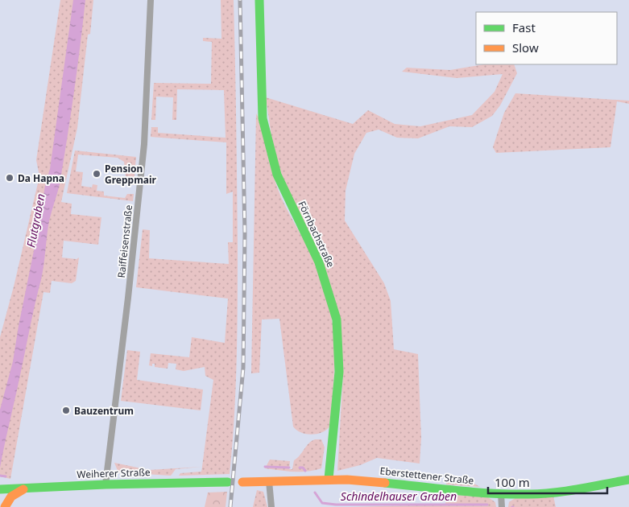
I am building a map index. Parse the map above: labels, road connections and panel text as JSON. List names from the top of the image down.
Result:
{
  "streets": {
    "main road": ["Förnbachstraße", "Weiherer Straße", "Eberstettener Straße"],
    "street": ["Raiffeisenstraße"]
  },
  "crossings": [
    ["Förnbachstraße", "Eberstettener Straße"],
    ["Raiffeisenstraße", "Weiherer Straße"]
  ],
  "water": ["Flutgraben", "Schindelhauser Graben"],
  "places": ["Pension Greppmair", "Da Hapna", "Bauzentrum"],
  "legend": ["Fast", "Slow"],
  "scale_bar": "100 m"
}
